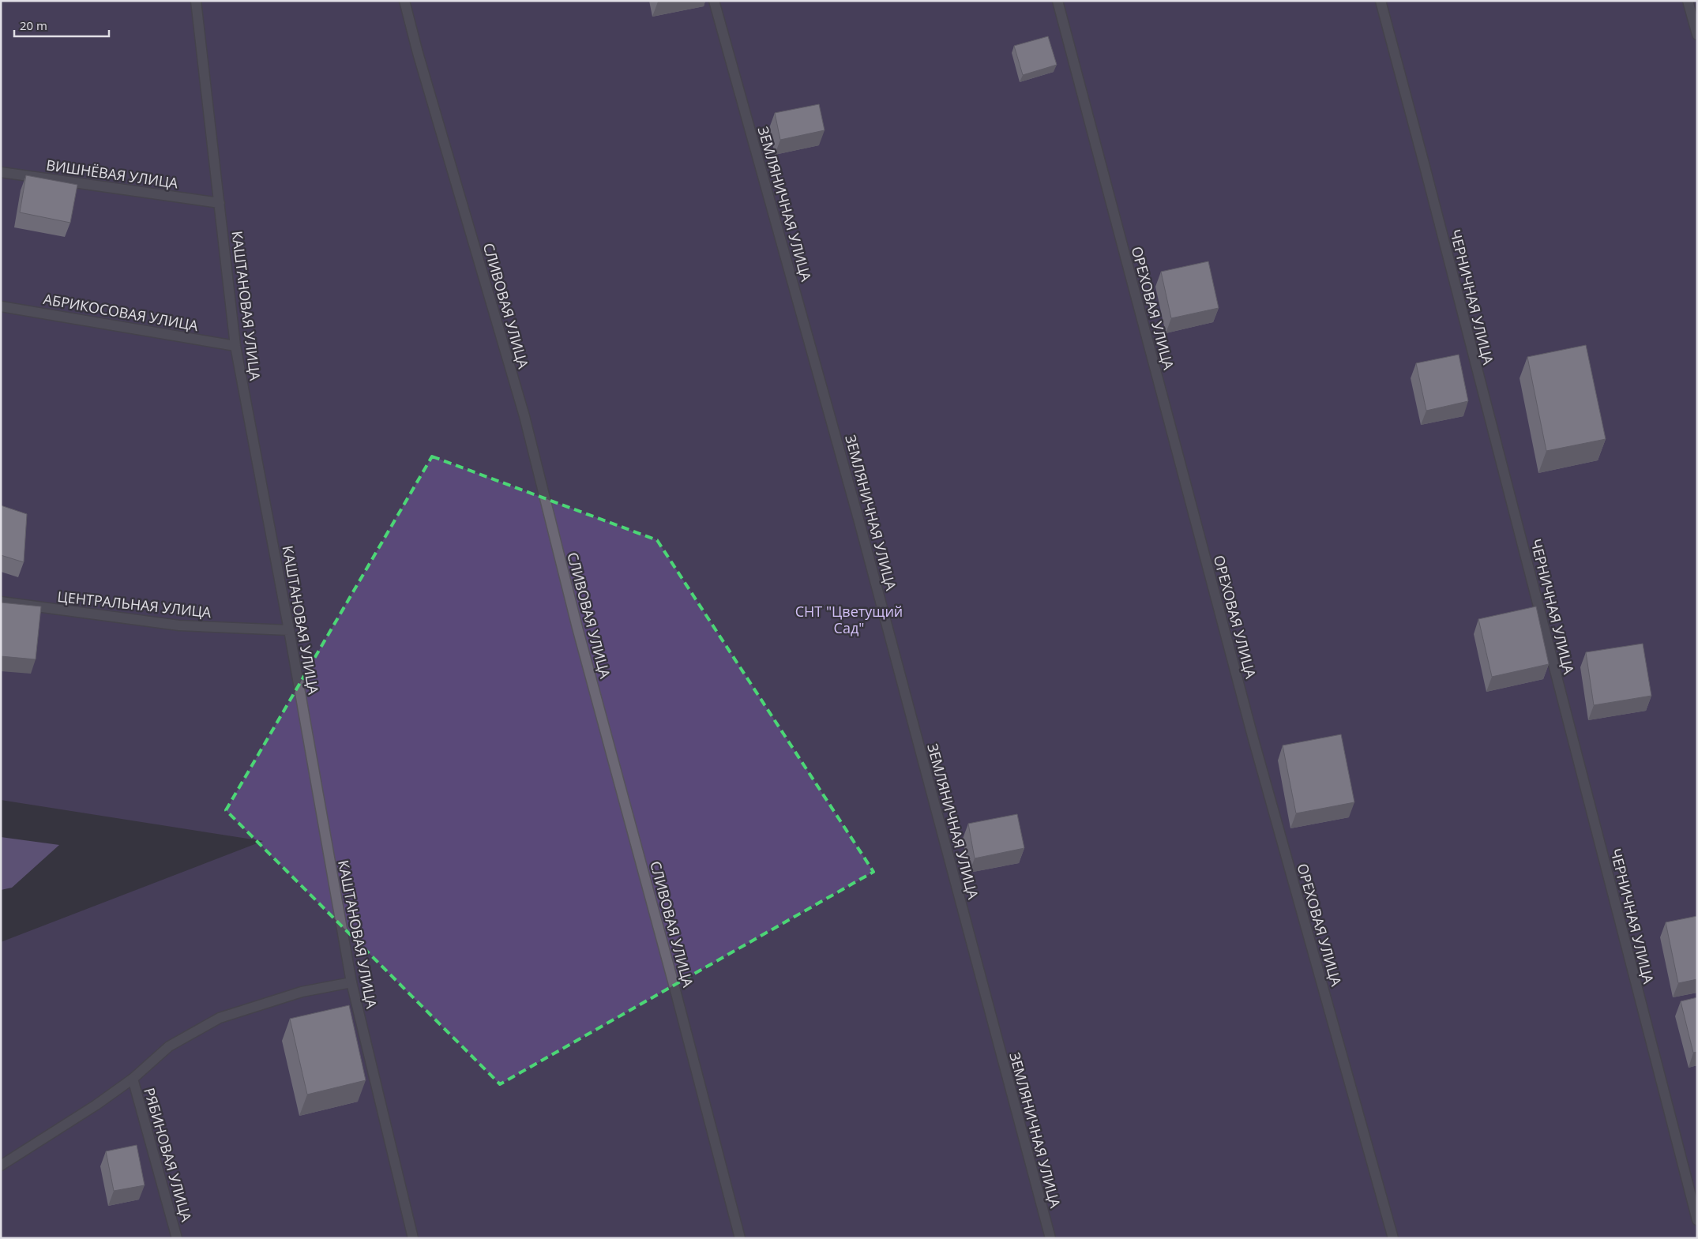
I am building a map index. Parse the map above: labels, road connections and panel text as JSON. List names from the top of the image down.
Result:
{
  "streets": {
    "street": [
      "ВИШНЁВАЯ УЛИЦА",
      "ЗЕМЛЯНИЧНАЯ УЛИЦА",
      "ЧЕРНИЧНАЯ УЛИЦА",
      "КАШТАНОВАЯ УЛИЦА",
      "СЛИВОВАЯ УЛИЦА",
      "ОРЕХОВАЯ УЛИЦА",
      "АБРИКОСОВАЯ УЛИЦА",
      "ЦЕНТРАЛЬНАЯ УЛИЦА",
      "РЯБИНОВАЯ УЛИЦА"
    ]
  },
  "crossings": [
    ["ВИШНЁВАЯ УЛИЦА", "КАШТАНОВАЯ УЛИЦА"],
    ["КАШТАНОВАЯ УЛИЦА", "АБРИКОСОВАЯ УЛИЦА"],
    ["КАШТАНОВАЯ УЛИЦА", "ЦЕНТРАЛЬНАЯ УЛИЦА"]
  ],
  "parks": ["СНТ \"Цветущий Сад\""],
  "scale_bar": "20 m"
}
